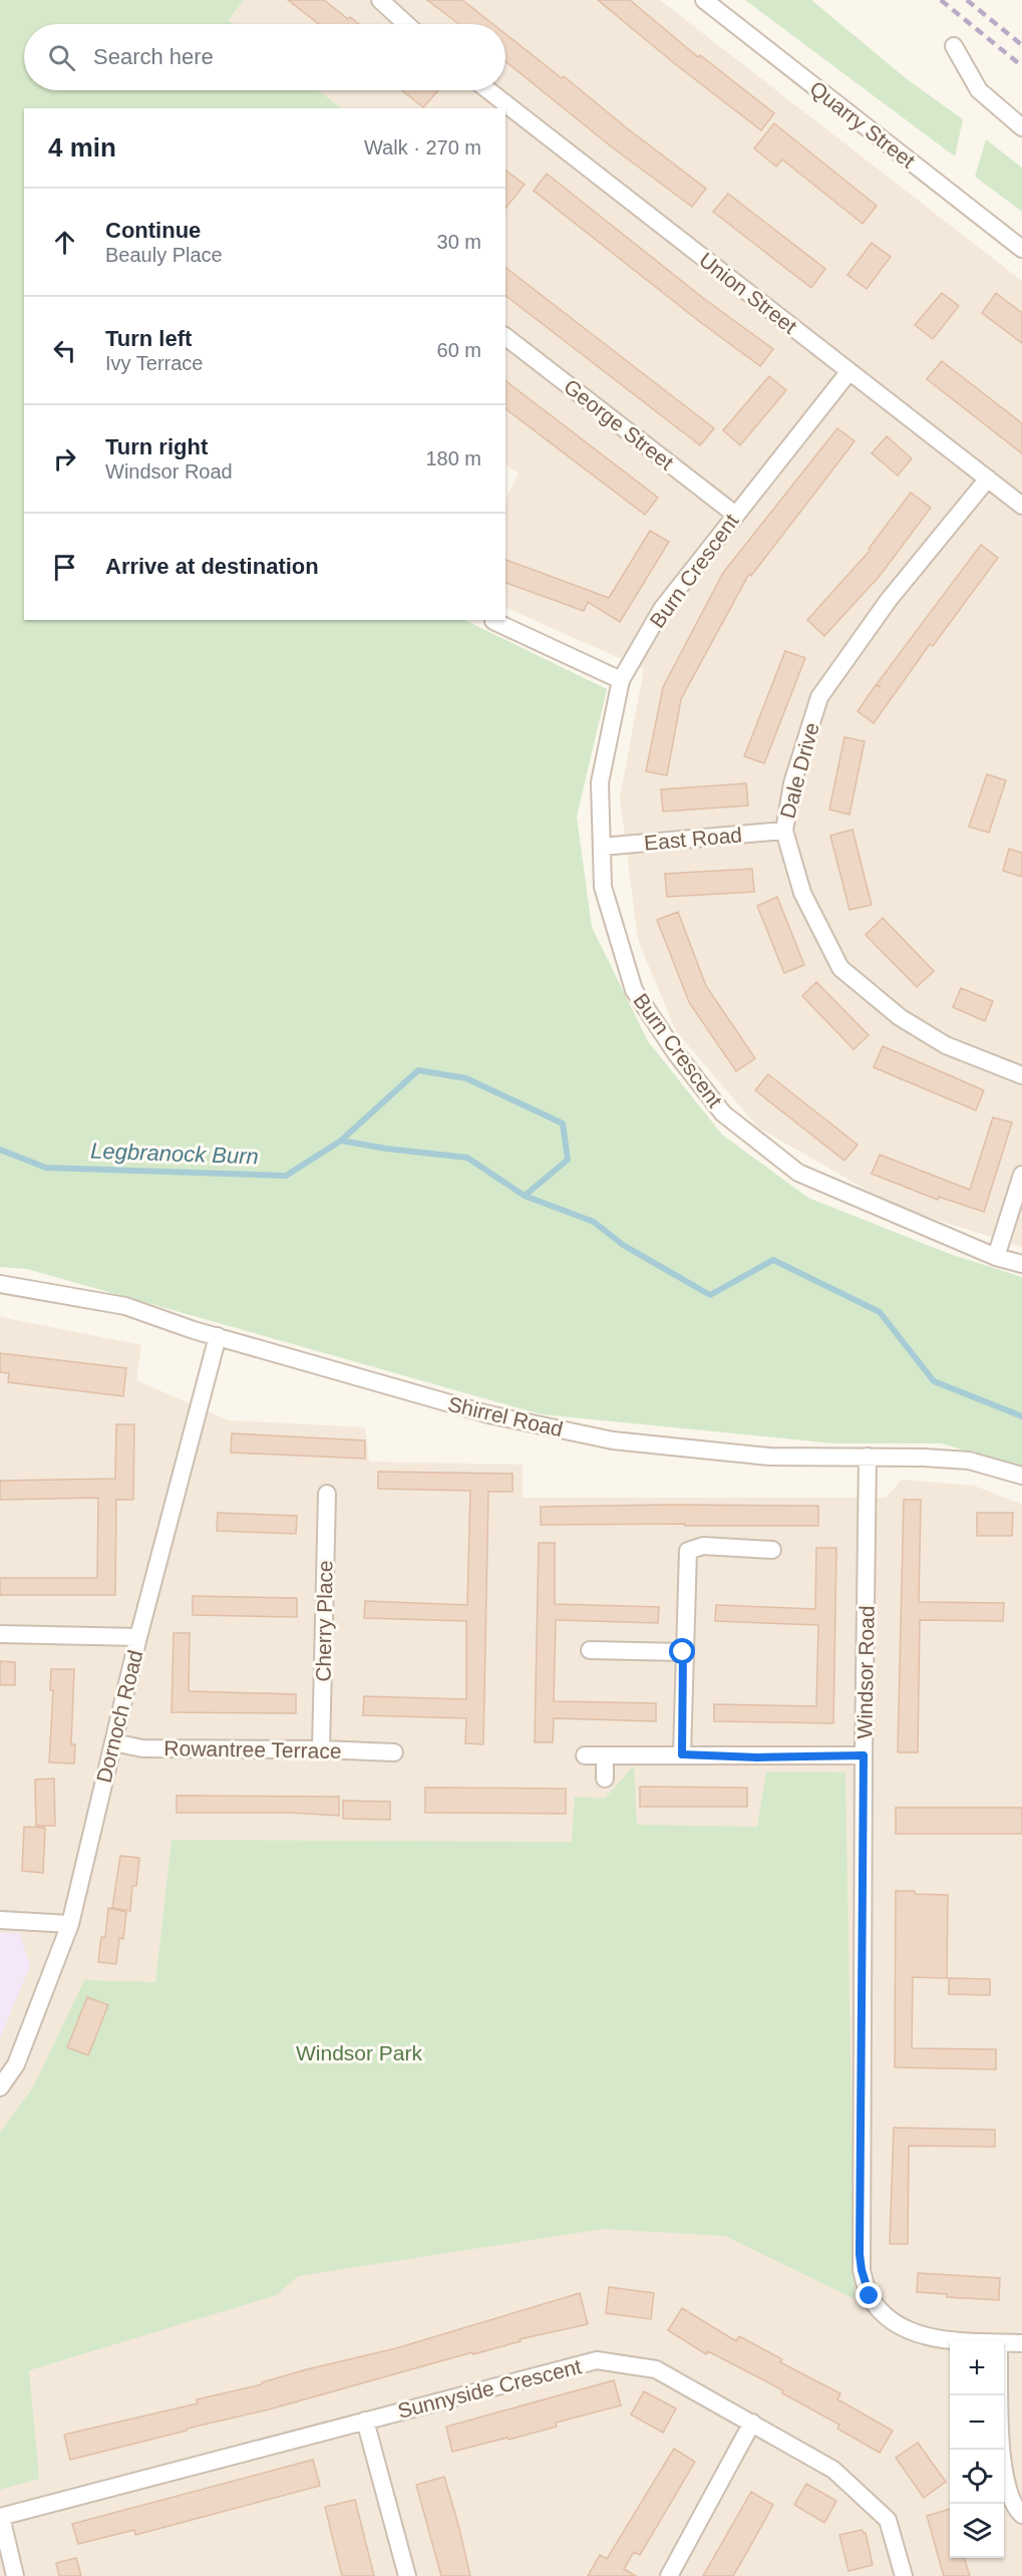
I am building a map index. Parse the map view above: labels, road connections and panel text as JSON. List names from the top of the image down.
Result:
{
  "streets": {
    "street": [
      "Quarry Street",
      "Union Street",
      "George Street",
      "Burn Crescent",
      "Dale Drive",
      "East Road",
      "Shirrel Road",
      "Cherry Place",
      "Windsor Road",
      "Dornoch Road",
      "Rowantree Terrace",
      "Sunnyside Crescent"
    ]
  },
  "crossings": [
    ["Union Street", "Burn Crescent"],
    ["Union Street", "Dale Drive"],
    ["George Street", "Burn Crescent"],
    ["Burn Crescent", "East Road"],
    ["Dale Drive", "East Road"],
    ["Shirrel Road", "Windsor Road"],
    ["Shirrel Road", "Dornoch Road"],
    ["Cherry Place", "Rowantree Terrace"],
    ["Dornoch Road", "Rowantree Terrace"]
  ],
  "water": ["Legbranock Burn"],
  "parks": ["Windsor Park"],
  "page": {
    "search": "Search here",
    "heading": ["4 min", "Walk · 270 m"],
    "list": [
      ["Continue", "Beauly Place", "30 m"],
      ["Turn left", "Ivy Terrace", "60 m"],
      ["Turn right", "Windsor Road", "180 m"],
      "Arrive at destination"
    ],
    "map_buttons": ["+", "−"]
  }
}
